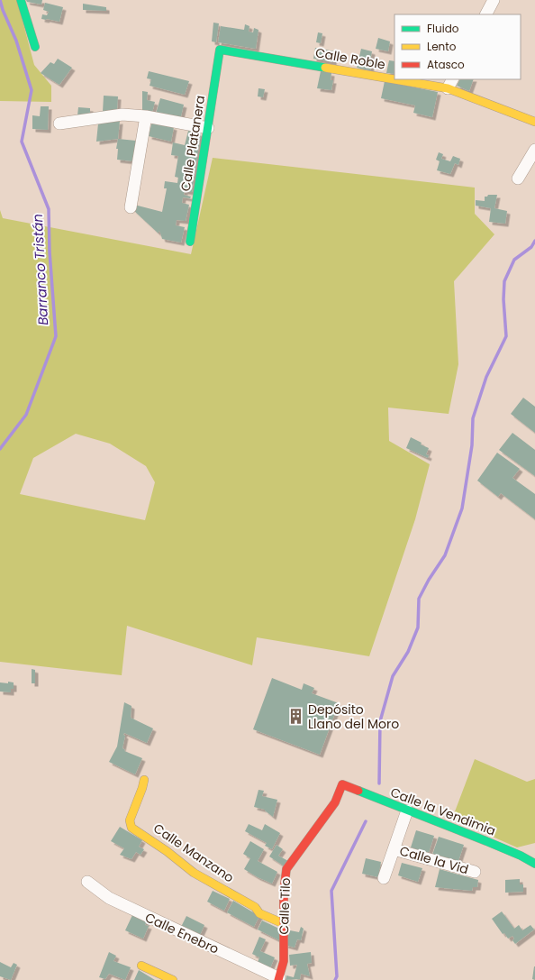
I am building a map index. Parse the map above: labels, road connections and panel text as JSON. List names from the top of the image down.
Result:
{
  "streets": {
    "street": [
      "Calle Roble",
      "Calle Platanera",
      "Calle la Vendimia",
      "Calle Manzano",
      "Calle la Vid",
      "Calle Tilo",
      "Calle Enebro"
    ]
  },
  "crossings": [
    ["Calle Roble", "Calle Platanera"],
    ["Calle la Vendimia", "Calle Tilo"],
    ["Calle Manzano", "Calle Tilo"],
    ["Calle Tilo", "Calle Enebro"]
  ],
  "water": ["Barranco Tristán"],
  "places": {
    "building": ["Depósito Llano del Moro"]
  },
  "legend": ["Fluido", "Lento", "Atasco"]
}
